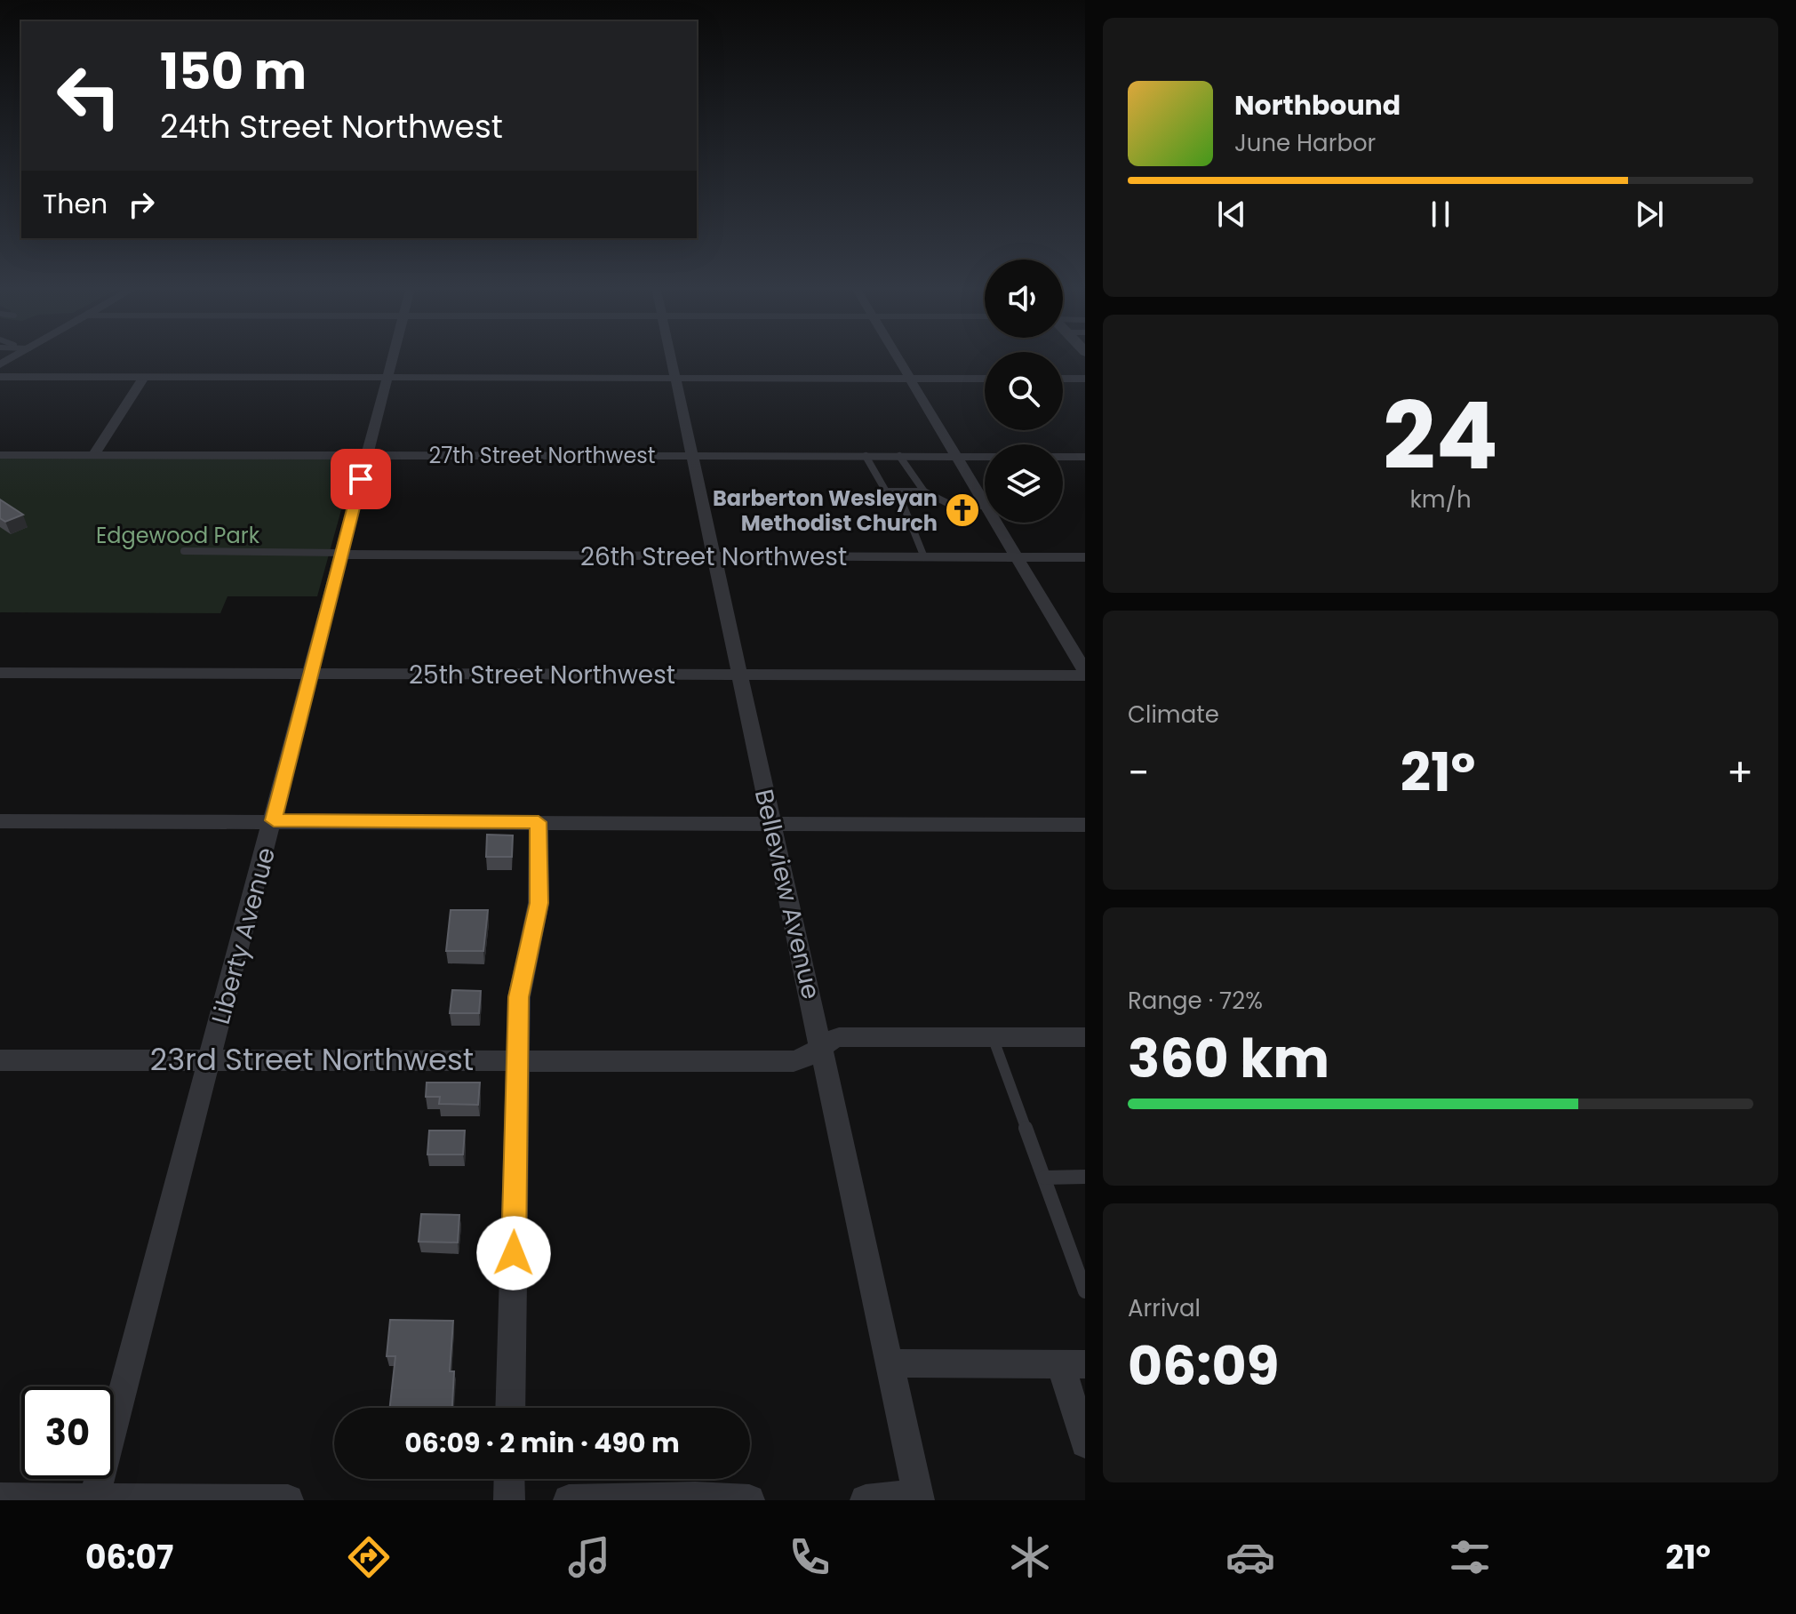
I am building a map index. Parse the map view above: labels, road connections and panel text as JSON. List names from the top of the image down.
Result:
{
  "streets": {
    "street": [
      "27th Street Northwest",
      "26th Street Northwest",
      "25th Street Northwest",
      "Belleview Avenue",
      "Liberty Avenue",
      "23rd Street Northwest"
    ]
  },
  "crossings": [
    ["27th Street Northwest", "Belleview Avenue"],
    ["27th Street Northwest", "Liberty Avenue"],
    ["26th Street Northwest", "Belleview Avenue"],
    ["26th Street Northwest", "Liberty Avenue"],
    ["25th Street Northwest", "Belleview Avenue"],
    ["25th Street Northwest", "Liberty Avenue"],
    ["Belleview Avenue", "23rd Street Northwest"],
    ["Liberty Avenue", "23rd Street Northwest"]
  ],
  "parks": ["Edgewood Park"],
  "places": {
    "church": ["Barberton Wesleyan Methodist Church"]
  },
  "page": {
    "turn": ["150 m", "24th Street Northwest"],
    "song": ["Northbound", "June Harbor"],
    "then": "Then",
    "tile": [
      ["24", "km/h"],
      "Climate",
      ["Range · 72%", "360 km"],
      ["Arrival", "06:09"]
    ],
    "heat": ["−", "21°", "+"],
    "limit": "30",
    "trip": "06:09 · 2 min · 490 m",
    "tabs": ["06:07", "21°"]
  }
}
